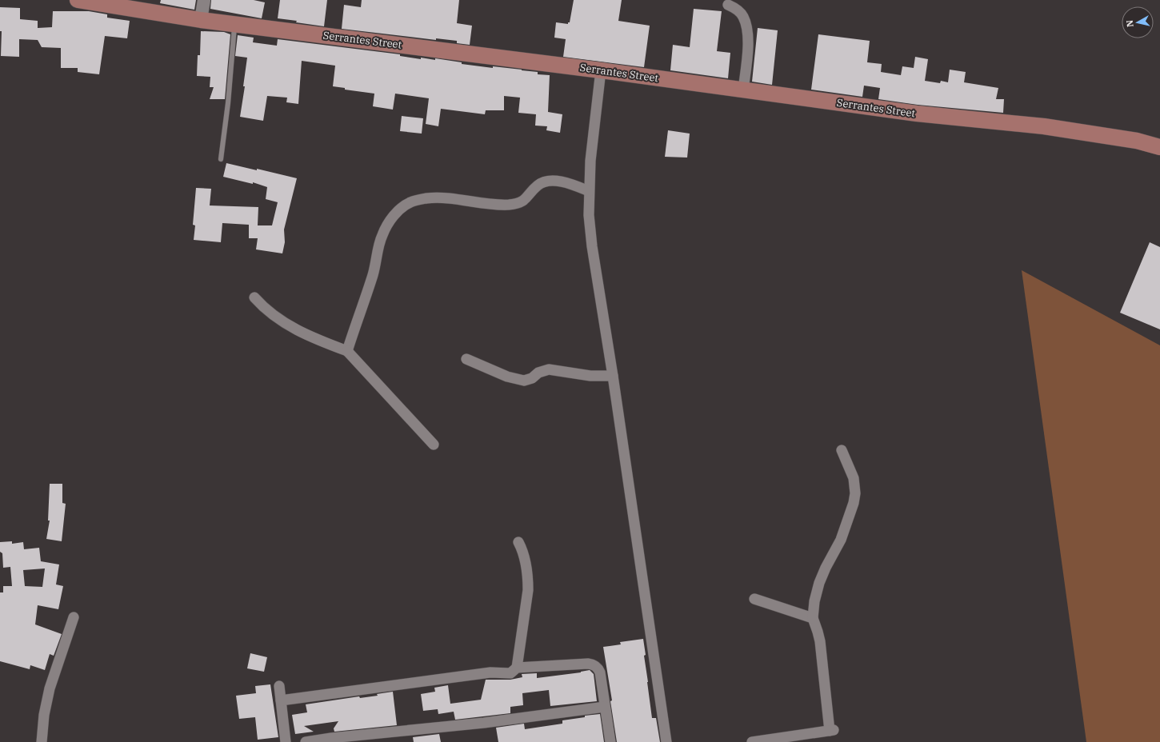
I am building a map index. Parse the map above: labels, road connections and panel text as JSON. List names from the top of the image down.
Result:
{
  "streets": {
    "main road": ["Serrantes Street"]
  },
  "north": "left"
}
